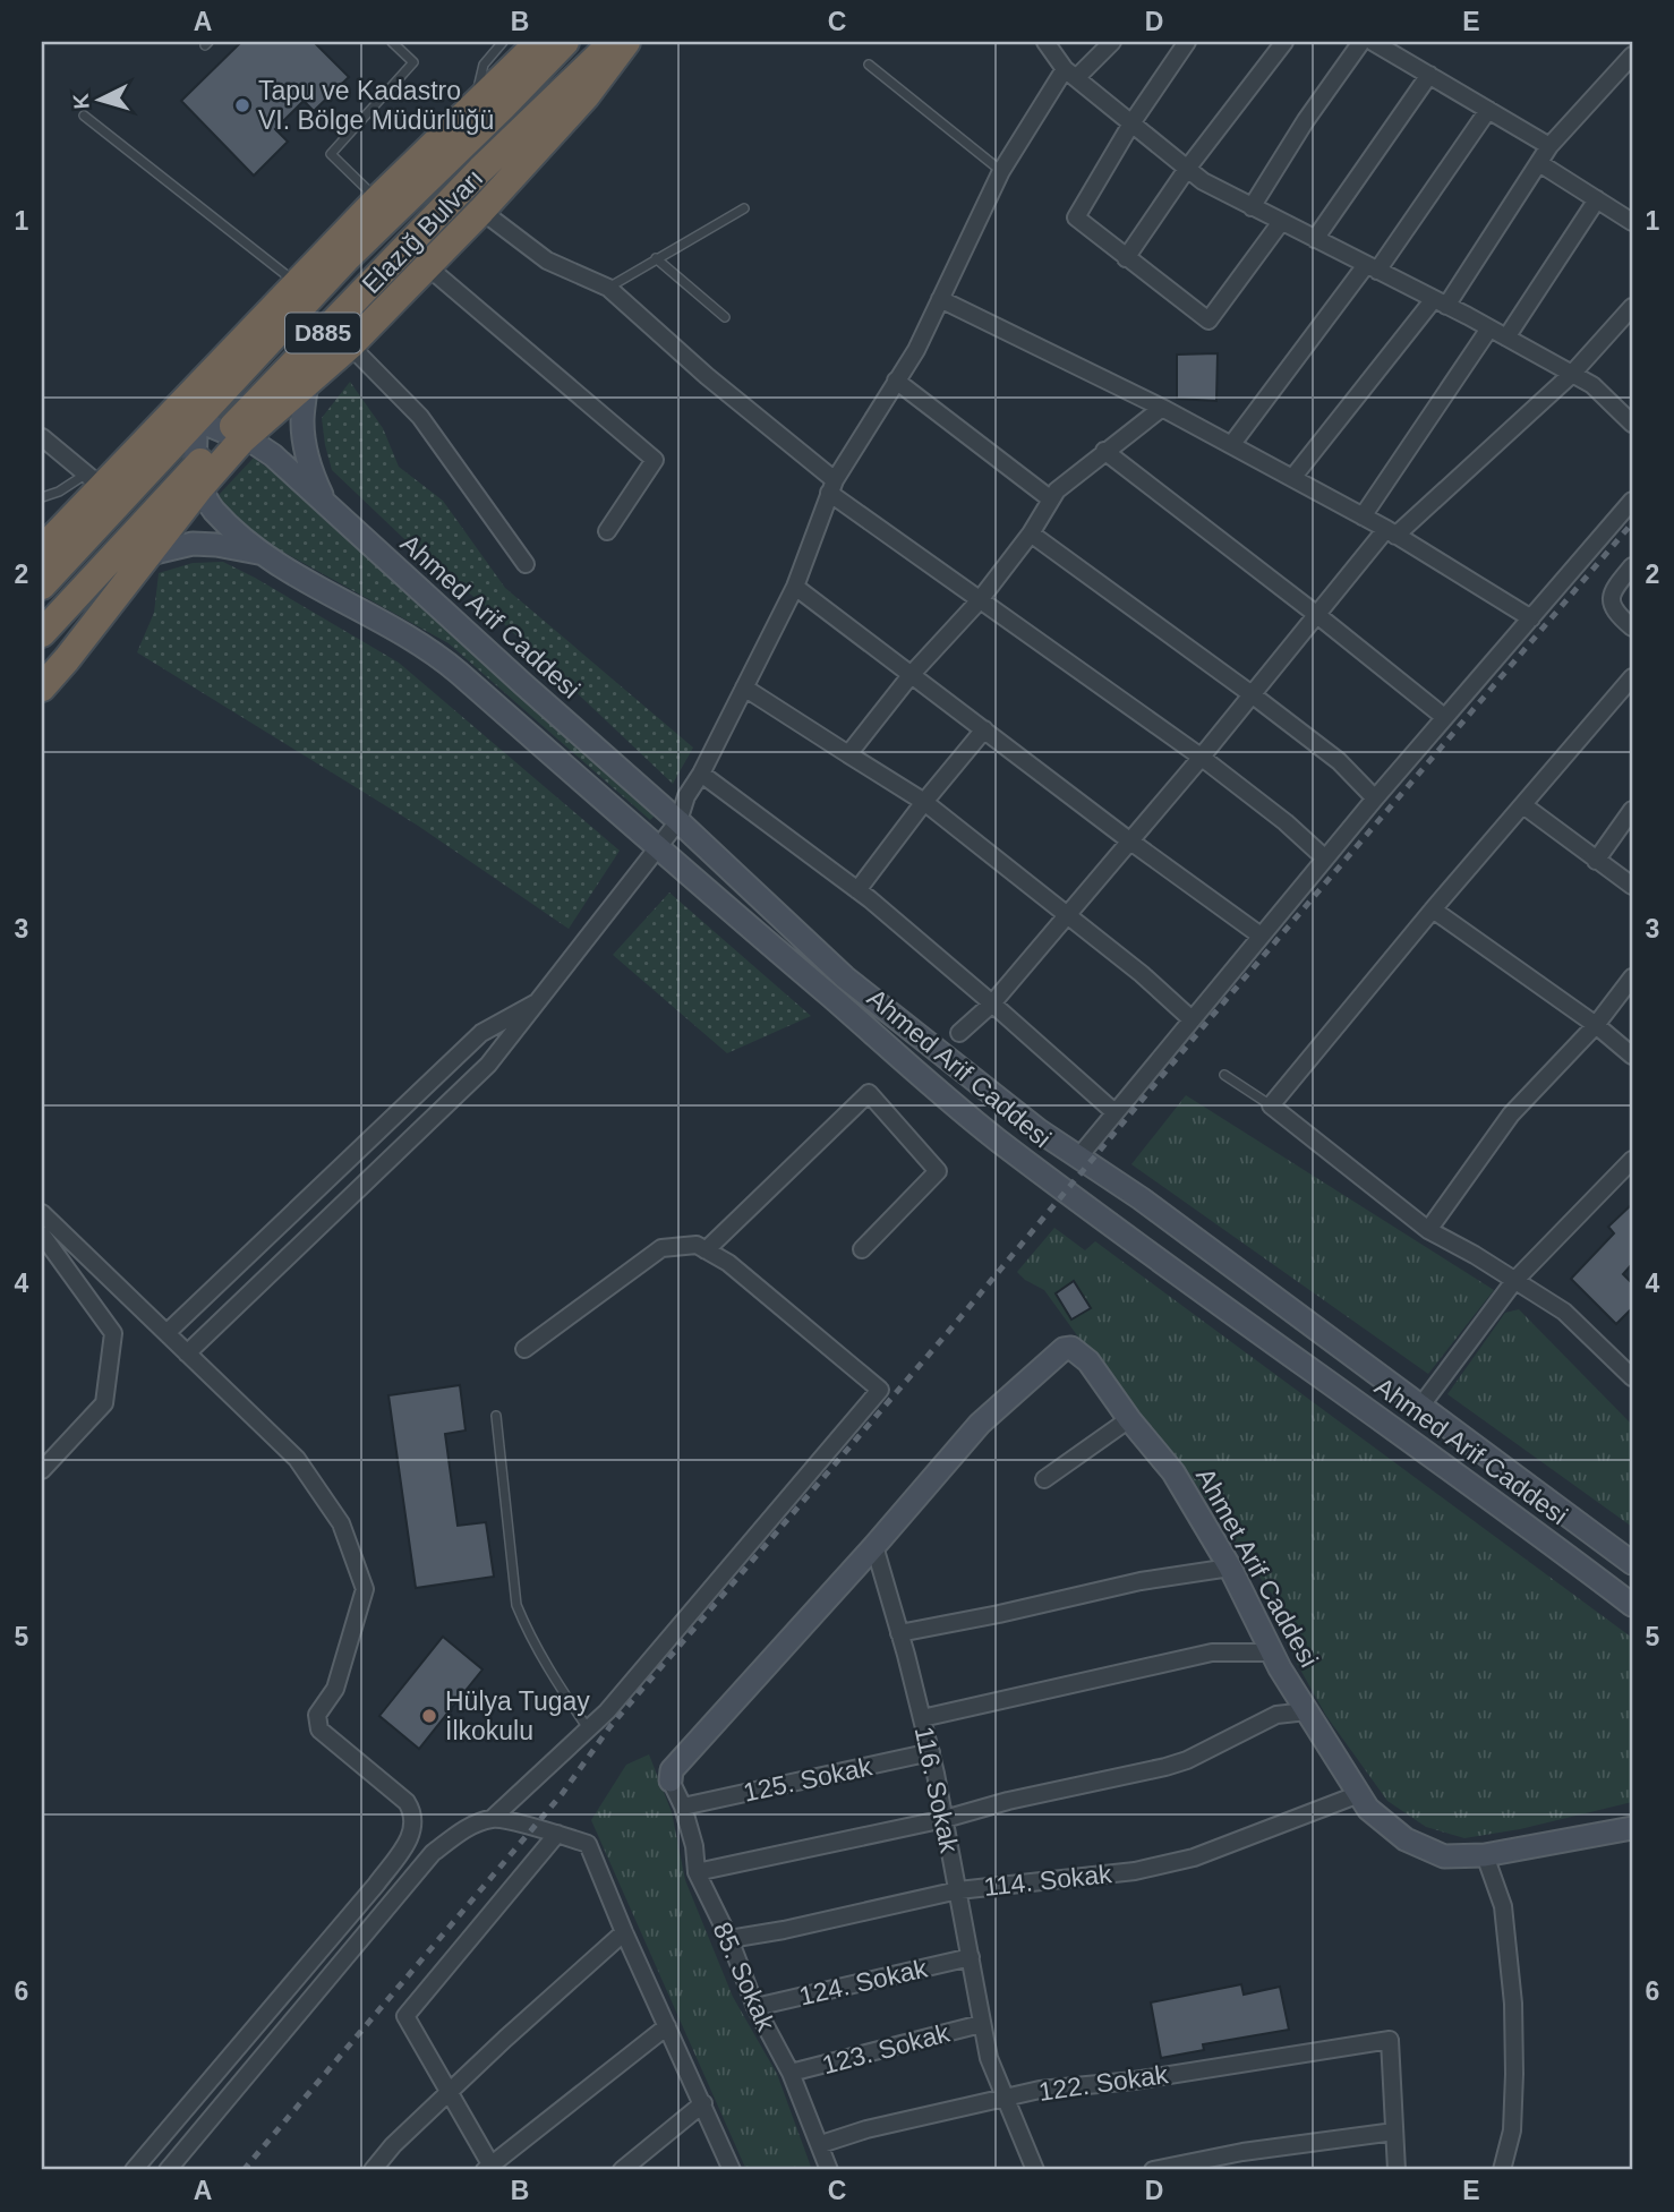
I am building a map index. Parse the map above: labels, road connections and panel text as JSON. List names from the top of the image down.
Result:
{
  "streets": {
    "highway": ["Elazığ Bulvarı", "D885"],
    "street": [
      "Ahmed Arif Caddesi",
      "Ahmet Arif Caddesi",
      "125. Sokak",
      "116. Sokak",
      "114. Sokak",
      "85. Sokak",
      "124. Sokak",
      "123. Sokak",
      "122. Sokak"
    ]
  },
  "crossings": [
    ["Elazığ Bulvarı", "Ahmed Arif Caddesi"],
    ["Ahmet Arif Caddesi", "116. Sokak"],
    ["Ahmet Arif Caddesi", "114. Sokak"],
    ["Ahmet Arif Caddesi", "85. Sokak"],
    ["125. Sokak", "116. Sokak"],
    ["125. Sokak", "85. Sokak"],
    ["116. Sokak", "114. Sokak"],
    ["116. Sokak", "124. Sokak"],
    ["116. Sokak", "123. Sokak"],
    ["116. Sokak", "122. Sokak"],
    ["114. Sokak", "85. Sokak"],
    ["85. Sokak", "124. Sokak"],
    ["85. Sokak", "123. Sokak"],
    ["85. Sokak", "122. Sokak"]
  ],
  "places": ["Tapu ve Kadastro VI. Bölge Müdürlüğü", "Hülya Tugay İlkokulu"],
  "north": "left",
  "grid": {
    "columns": [
      "A",
      "B",
      "C",
      "D",
      "E"
    ],
    "rows": [
      "1",
      "2",
      "3",
      "4",
      "5",
      "6"
    ]
  }
}
